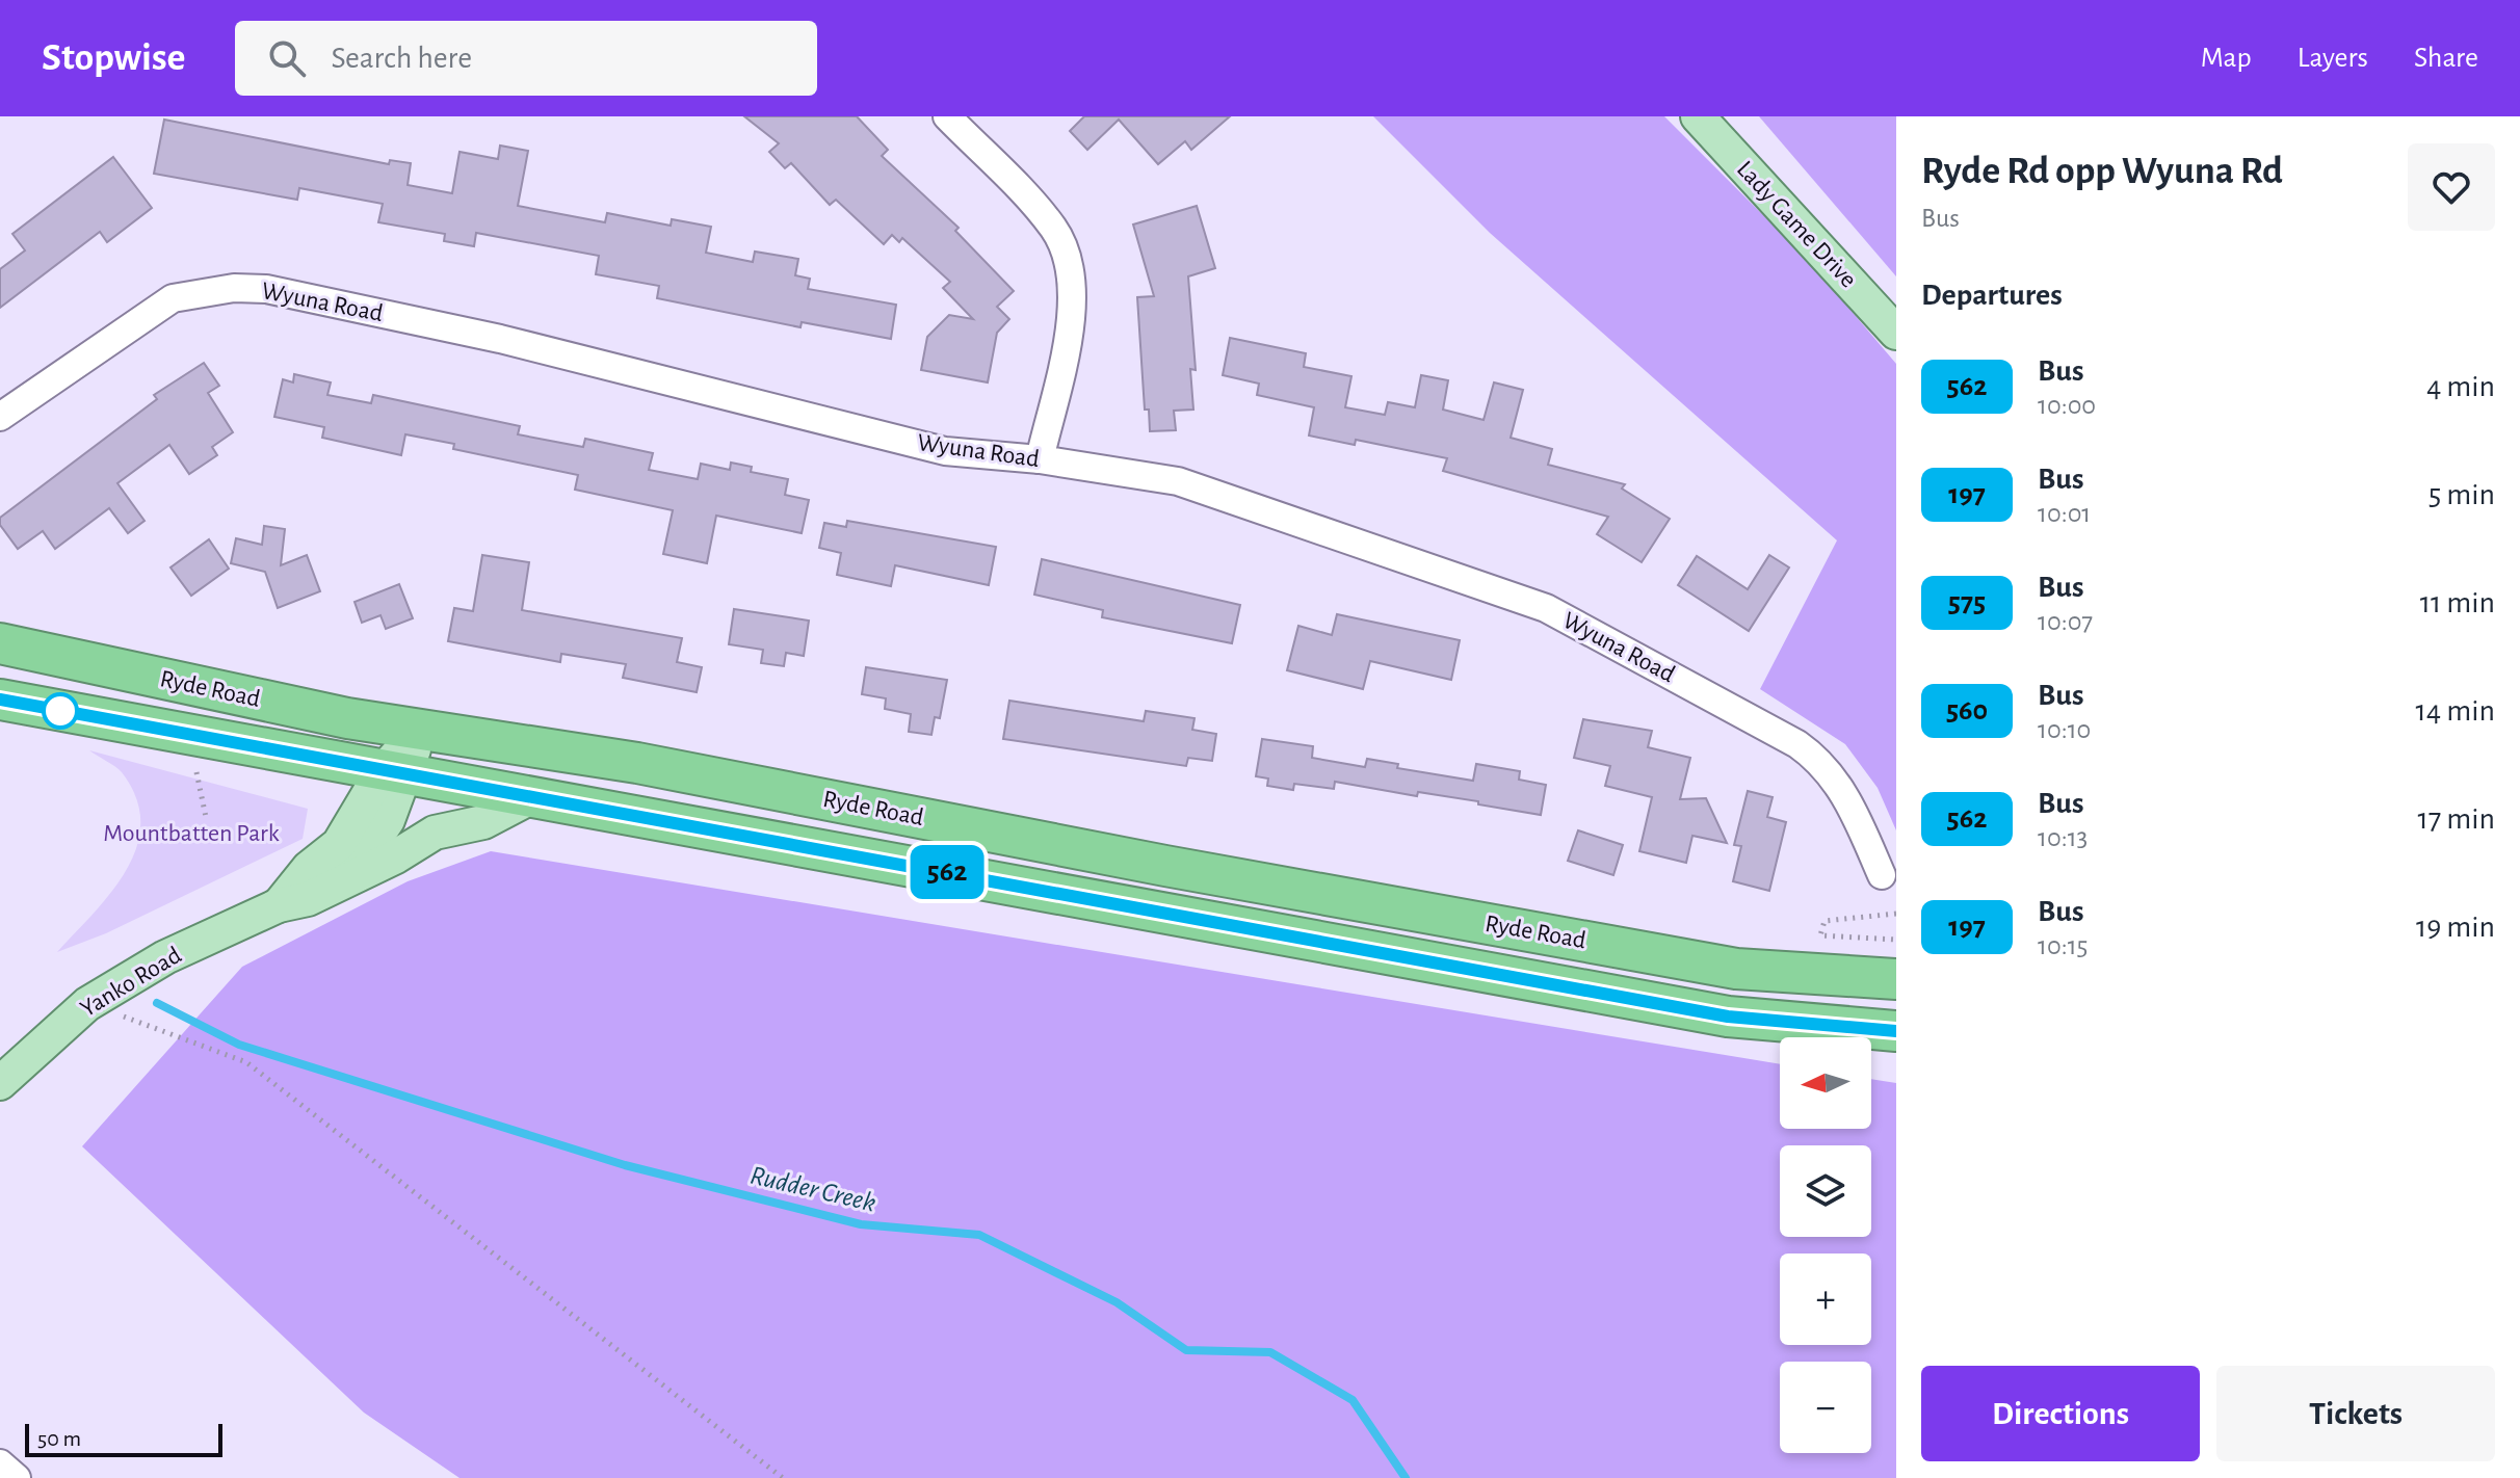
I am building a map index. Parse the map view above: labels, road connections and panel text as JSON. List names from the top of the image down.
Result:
{
  "streets": {
    "highway": ["Ryde Road"],
    "main road": ["Lady Game Drive", "Yanko Road"],
    "street": ["Wyuna Road"]
  },
  "crossings": [
    ["Ryde Road", "Yanko Road"]
  ],
  "water": ["Rudder Creek"],
  "parks": ["Mountbatten Park"],
  "lines": ["bus line 562"],
  "scale_bar": "50 m",
  "north": "left",
  "page": {
    "header": "Stopwise",
    "search": "Search here",
    "nav": ["Map", "Layers", "Share"],
    "on_map": "562",
    "heading": [
      ["Ryde Rd opp Wyuna Rd", "Bus"],
      "Departures"
    ],
    "list": [
      {
        "mark": "562",
        "name": "Bus",
        "note": "10:00",
        "value": "4 min"
      },
      {
        "mark": "197",
        "name": "Bus",
        "note": "10:01",
        "value": "5 min"
      },
      {
        "mark": "575",
        "name": "Bus",
        "note": "10:07",
        "value": "11 min"
      },
      {
        "mark": "560",
        "name": "Bus",
        "note": "10:10",
        "value": "14 min"
      },
      {
        "mark": "562",
        "name": "Bus",
        "note": "10:13",
        "value": "17 min"
      },
      {
        "mark": "197",
        "name": "Bus",
        "note": "10:15",
        "value": "19 min"
      }
    ],
    "map_buttons": ["+", "−"],
    "buttons": ["Directions", "Tickets"],
    "scale": "50 m"
  }
}
